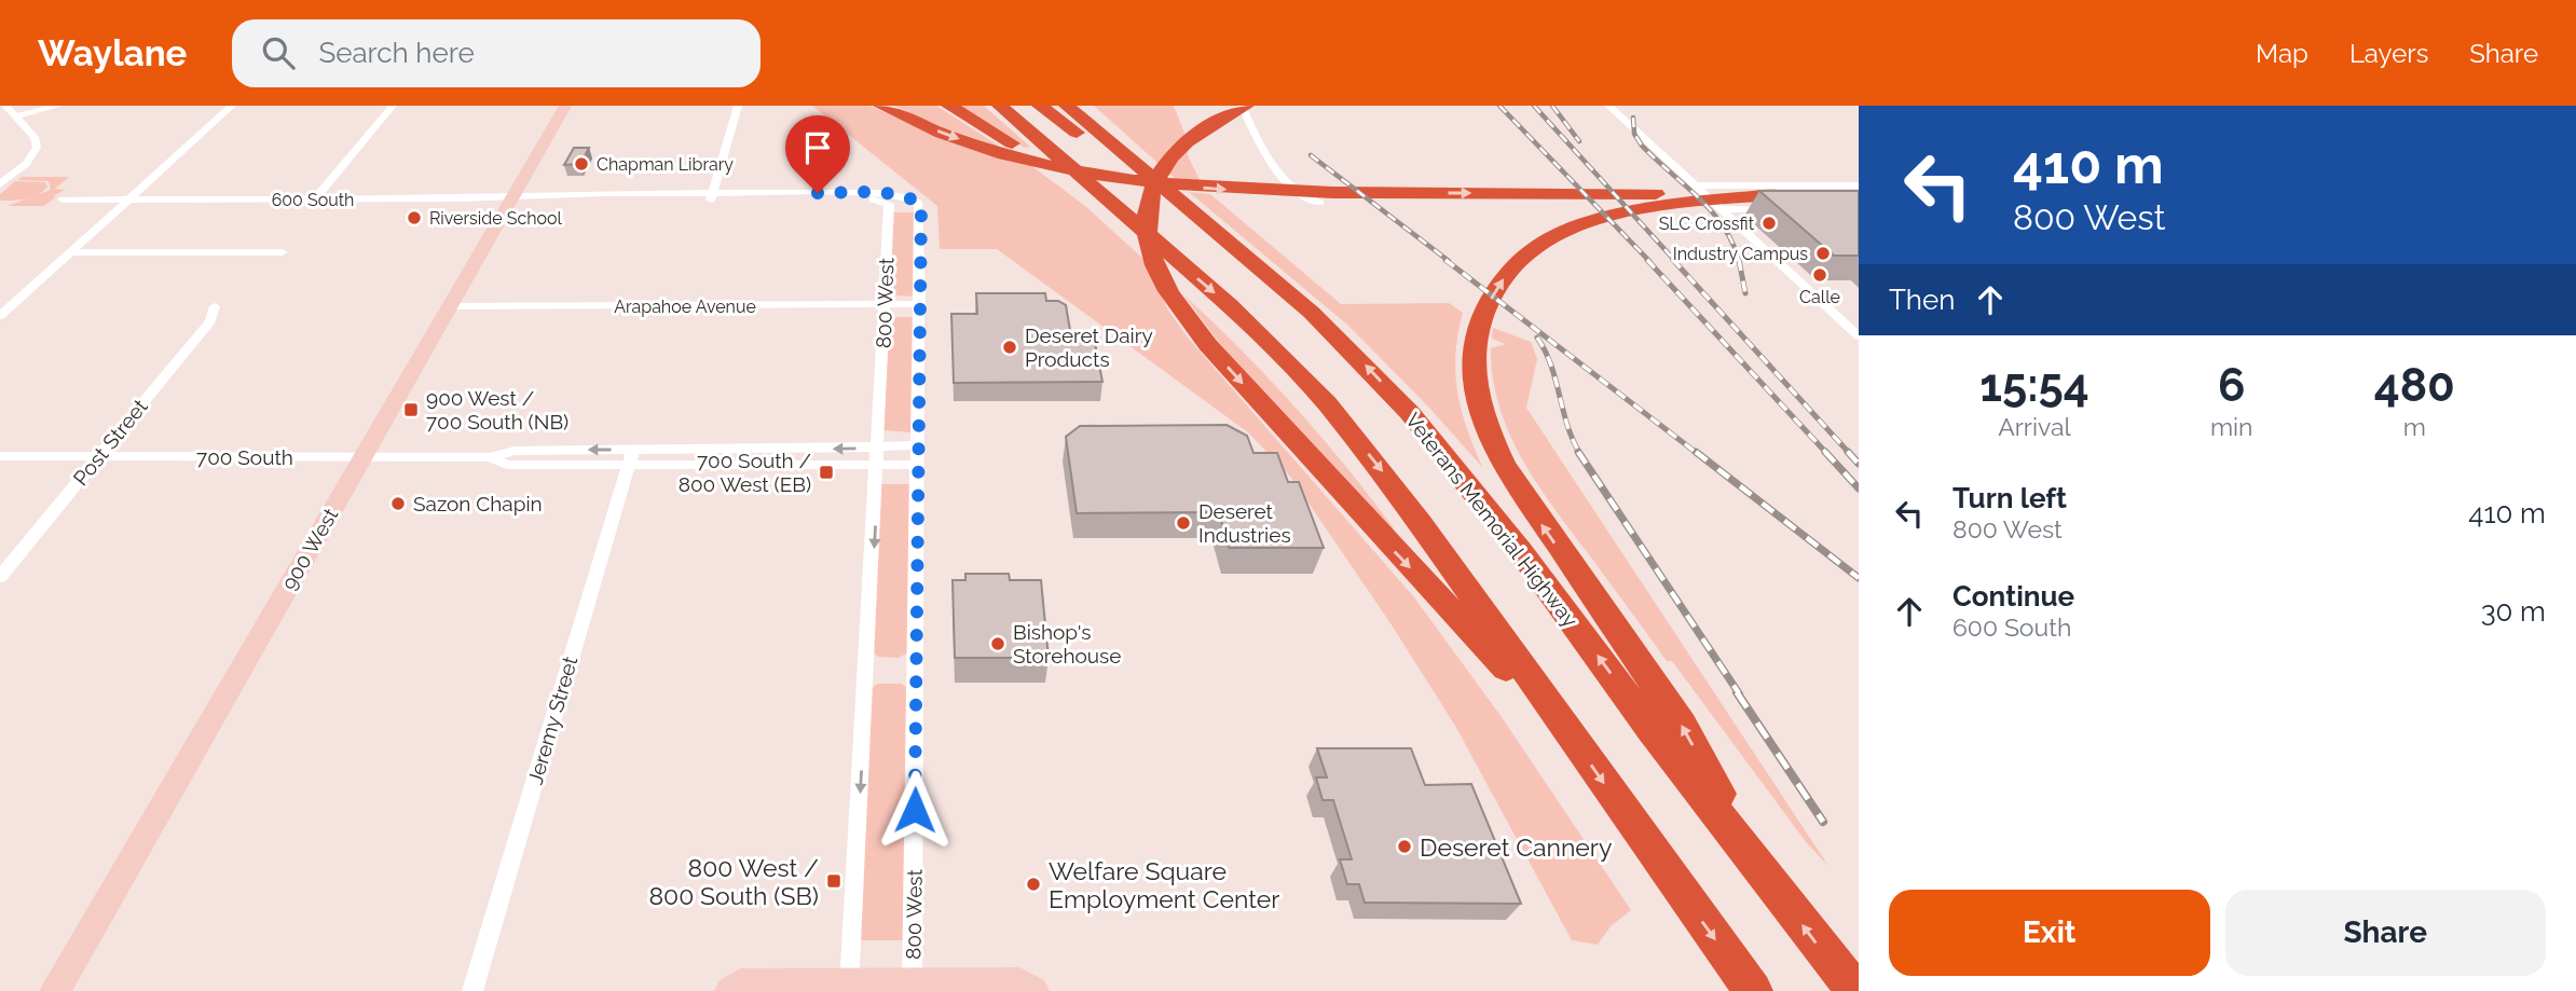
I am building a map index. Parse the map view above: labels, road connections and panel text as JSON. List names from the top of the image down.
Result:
{
  "streets": {
    "highway": ["Veterans Memorial Highway"],
    "main road": ["900 West"],
    "street": [
      "600 South",
      "800 West",
      "Arapahoe Avenue",
      "Post Street",
      "700 South",
      "Jeremy Street"
    ]
  },
  "crossings": [
    ["600 South", "800 West"],
    ["600 South", "900 West"],
    ["800 West", "Arapahoe Avenue"],
    ["800 West", "700 South"],
    ["Arapahoe Avenue", "900 West"],
    ["Post Street", "700 South"],
    ["700 South", "900 West"],
    ["700 South", "Jeremy Street"]
  ],
  "places": {
    "other": [
      "Chapman Library",
      "Riverside School",
      "SLC Crossfit",
      "Industry Campus",
      "Calle",
      "Deseret Dairy Products",
      "Sazon Chapin",
      "Deseret Industries",
      "Bishop's Storehouse",
      "Deseret Cannery",
      "Welfare Square Employment Center"
    ],
    "transit": ["900 West / 700 South (NB)", "700 South / 800 West (EB)", "800 West / 800 South (SB)"]
  },
  "page": {
    "header": "Waylane",
    "search": "Search here",
    "nav": ["Map", "Layers", "Share"],
    "turn": ["410 m", "800 West"],
    "then": "Then",
    "eta": [
      "15:54",
      "Arrival",
      "6",
      "min",
      "480",
      "m"
    ],
    "list": [
      {
        "name": "Turn left",
        "note": "800 West",
        "value": "410 m"
      },
      {
        "name": "Continue",
        "note": "600 South",
        "value": "30 m"
      }
    ],
    "buttons": ["Exit", "Share"]
  }
}
